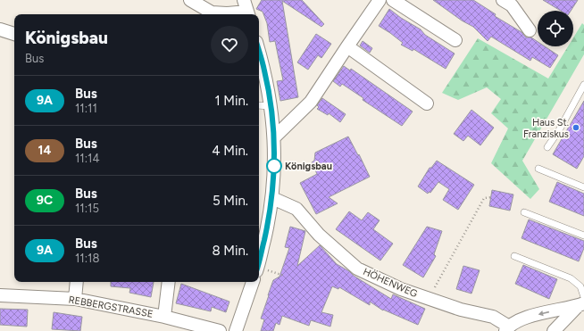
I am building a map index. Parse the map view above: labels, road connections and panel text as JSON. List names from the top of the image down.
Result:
{
  "streets": {
    "street": ["HÖHENWEG", "REBBERGSTRASSE"]
  },
  "places": ["Haus St. Franziskus", "Königsbau"],
  "lines": ["bus line 9A"],
  "page": {
    "heading": ["Königsbau", "Bus"],
    "list": [
      {
        "mark": "9A",
        "name": "Bus",
        "note": "11:11",
        "value": "1 Min."
      },
      {
        "mark": "14",
        "name": "Bus",
        "note": "11:14",
        "value": "4 Min."
      },
      {
        "mark": "9C",
        "name": "Bus",
        "note": "11:15",
        "value": "5 Min."
      },
      {
        "mark": "9A",
        "name": "Bus",
        "note": "11:18",
        "value": "8 Min."
      }
    ]
  }
}
